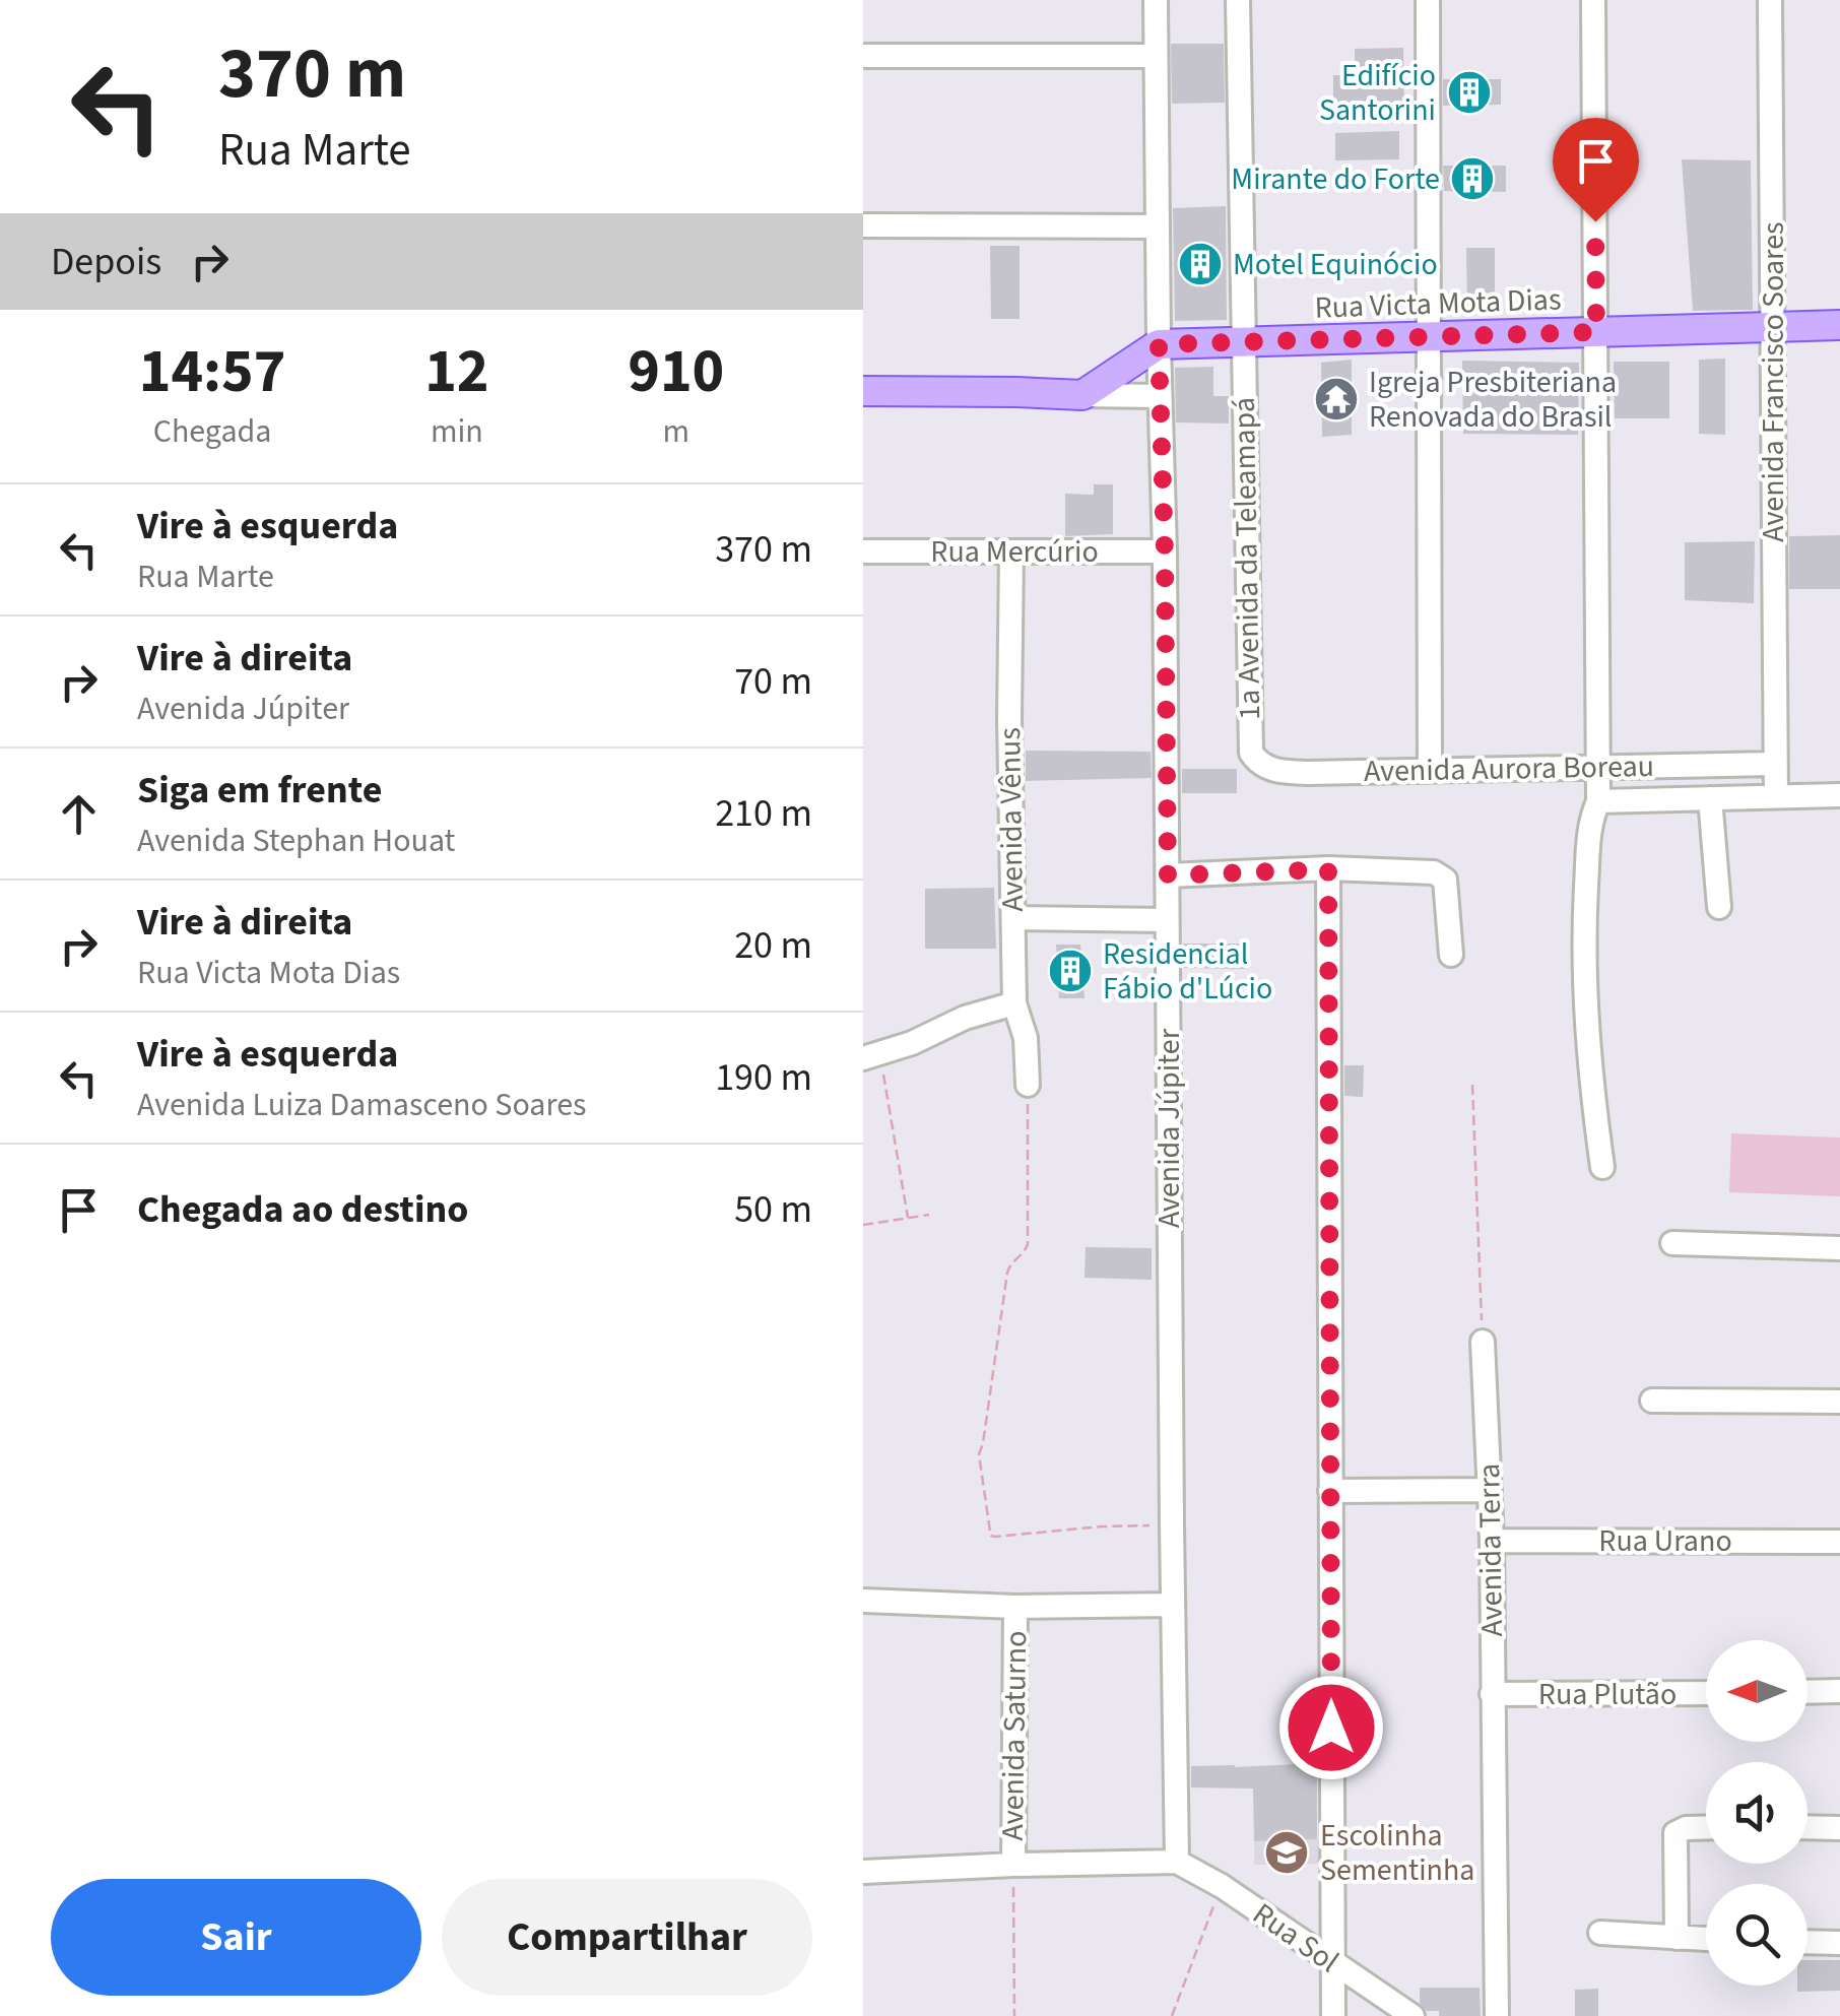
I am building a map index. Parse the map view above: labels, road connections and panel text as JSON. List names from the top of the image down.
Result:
{
  "streets": {
    "main road": ["Rua Victa Mota Dias"],
    "street": [
      "Avenida Francisco Soares",
      "Rua Mercúrio",
      "1a Avenida da Teleamapá",
      "Avenida Aurora Boreau",
      "Avenida Vênus",
      "Avenida Júpiter",
      "Rua Urano",
      "Avenida Terra",
      "Rua Plutão",
      "Avenida Saturno",
      "Rua Sol"
    ]
  },
  "crossings": [
    ["Rua Victa Mota Dias", "Avenida Francisco Soares"],
    ["Rua Victa Mota Dias", "1a Avenida da Teleamapá"],
    ["Rua Victa Mota Dias", "Avenida Júpiter"],
    ["Avenida Francisco Soares", "Avenida Aurora Boreau"],
    ["Rua Mercúrio", "Avenida Vênus"],
    ["Rua Mercúrio", "Avenida Júpiter"],
    ["1a Avenida da Teleamapá", "Avenida Aurora Boreau"],
    ["Avenida Júpiter", "Rua Sol"],
    ["Rua Urano", "Avenida Terra"],
    ["Avenida Terra", "Rua Plutão"]
  ],
  "places": {
    "building": [
      "Edifício Santorini",
      "Mirante do Forte",
      "Motel Equinócio",
      "Residencial Fábio d'Lúcio"
    ],
    "temple": ["Igreja Presbiteriana Renovada do Brasil"],
    "school or university": ["Escolinha Sementinha"]
  },
  "north": "left",
  "page": {
    "turn": ["370 m", "Rua Marte"],
    "then": "Depois",
    "eta": [
      "14:57",
      "Chegada",
      "12",
      "min",
      "910",
      "m"
    ],
    "list": [
      {
        "name": "Vire à esquerda",
        "note": "Rua Marte",
        "value": "370 m"
      },
      {
        "name": "Vire à direita",
        "note": "Avenida Júpiter",
        "value": "70 m"
      },
      {
        "name": "Siga em frente",
        "note": "Avenida Stephan Houat",
        "value": "210 m"
      },
      {
        "name": "Vire à direita",
        "note": "Rua Victa Mota Dias",
        "value": "20 m"
      },
      {
        "name": "Vire à esquerda",
        "note": "Avenida Luiza Damasceno Soares",
        "value": "190 m"
      },
      {
        "name": "Chegada ao destino",
        "value": "50 m"
      }
    ],
    "buttons": ["Sair", "Compartilhar"]
  }
}
